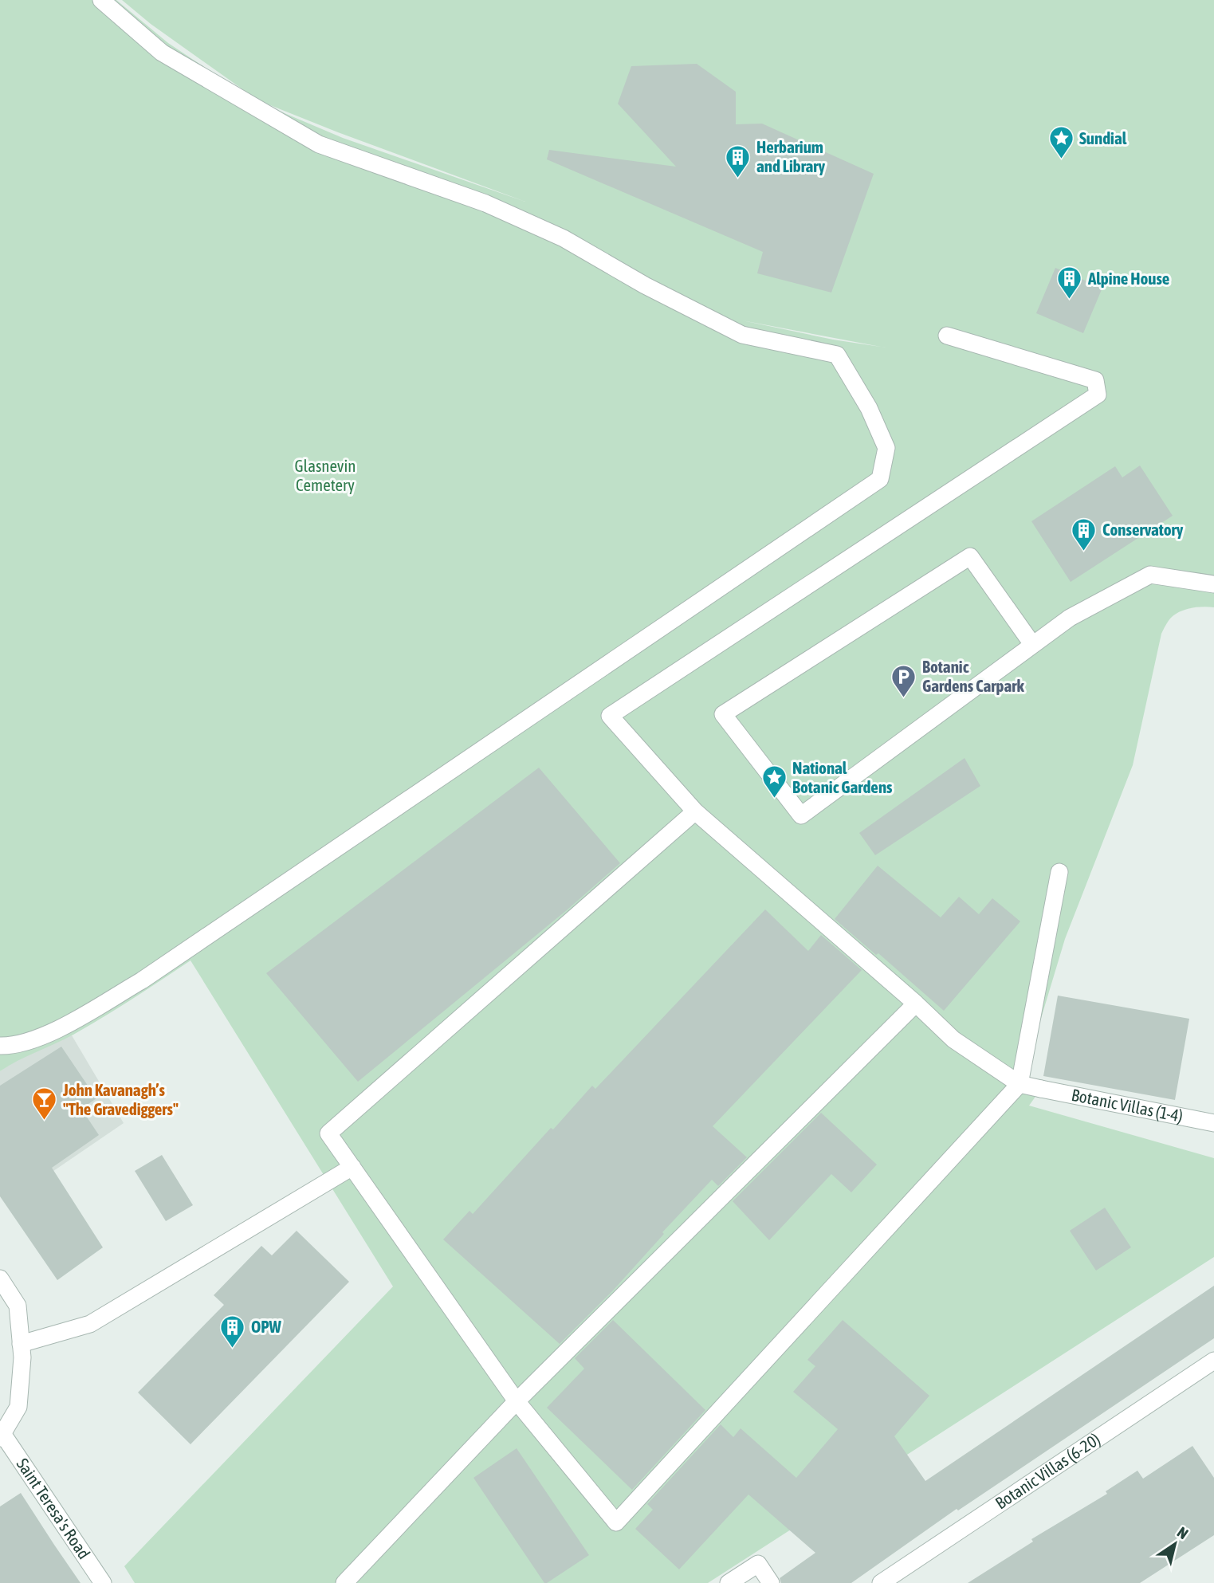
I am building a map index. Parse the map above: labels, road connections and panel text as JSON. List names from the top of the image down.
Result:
{
  "streets": {
    "street": ["Botanic Villas (1-4)", "Botanic Villas (6-20)", "Saint Teresa's Road"]
  },
  "parks": ["Glasnevin Cemetery"],
  "places": {
    "place": ["Sundial", "National Botanic Gardens"],
    "building": [
      "Herbarium and Library",
      "Alpine House",
      "Conservatory",
      "OPW"
    ],
    "parking": ["Botanic Gardens Carpark"],
    "bar": ["John Kavanagh’s \"The Gravediggers\""]
  },
  "north": "top right"
}
